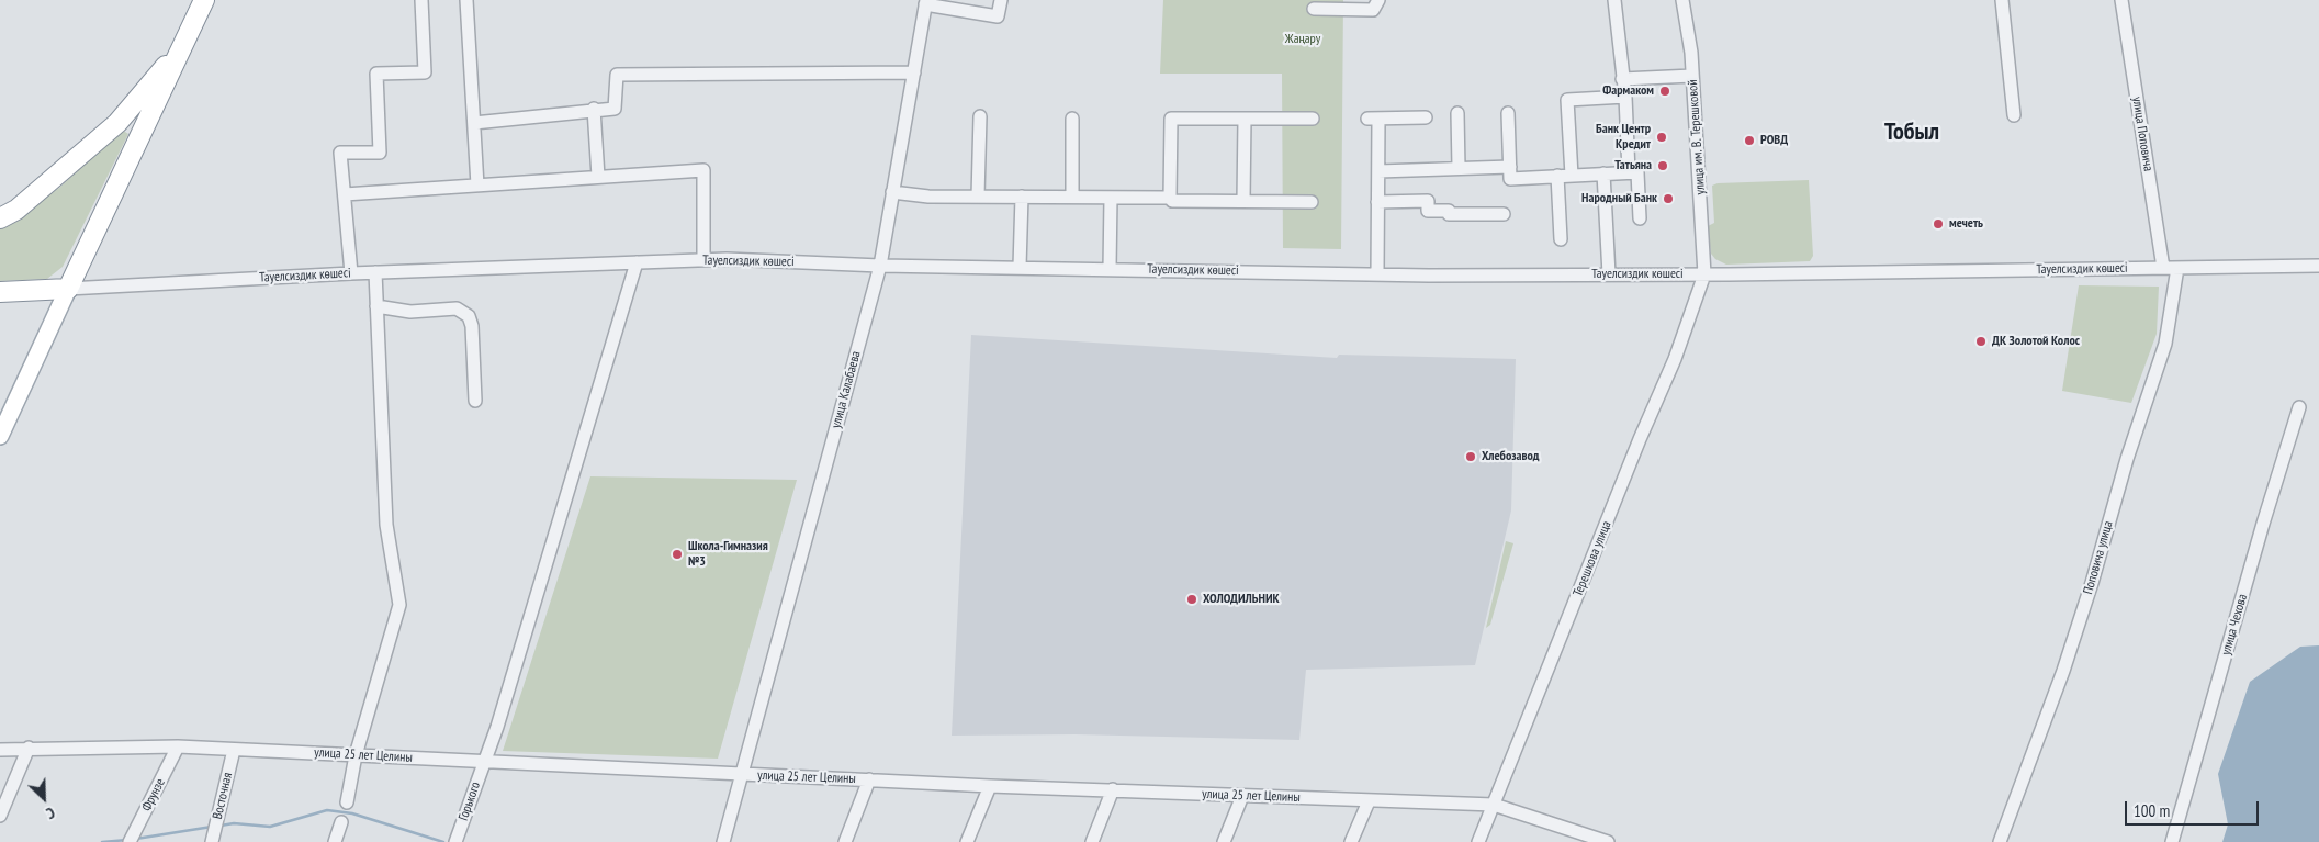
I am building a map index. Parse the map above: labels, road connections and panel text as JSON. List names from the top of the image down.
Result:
{
  "streets": {
    "street": [
      "улица Поповича",
      "улица им. В. Терешковой",
      "Тауелсиздик көшесі",
      "улица Калабаева",
      "Поповича улица",
      "Терешкова улица",
      "улица Чехова",
      "улица 25 лет Целины",
      "Фрунзе",
      "Восточная",
      "Горького"
    ]
  },
  "crossings": [
    ["улица Поповича", "Тауелсиздик көшесі"],
    ["улица им. В. Терешковой", "Тауелсиздик көшесі"],
    ["улица им. В. Терешковой", "Терешкова улица"],
    ["Тауелсиздик көшесі", "улица Калабаева"],
    ["Тауелсиздик көшесі", "Поповича улица"],
    ["Тауелсиздик көшесі", "Терешкова улица"],
    ["Тауелсиздик көшесі", "Горького"],
    ["улица Калабаева", "улица 25 лет Целины"],
    ["Терешкова улица", "улица 25 лет Целины"],
    ["улица 25 лет Целины", "Фрунзе"],
    ["улица 25 лет Целины", "Восточная"],
    ["улица 25 лет Целины", "Горького"]
  ],
  "districts": ["Тобыл"],
  "parks": ["Жаңару"],
  "places": [
    "Фармаком",
    "Банк Центр Кредит",
    "РОВД",
    "Татьяна",
    "Народный Банк",
    "мечеть",
    "ДК Золотой Колос",
    "Хлебозавод",
    "Школа-Гимназия №3",
    "ХОЛОДИЛЬНИК"
  ],
  "scale_bar": "100 m",
  "north": "bottom right"
}
